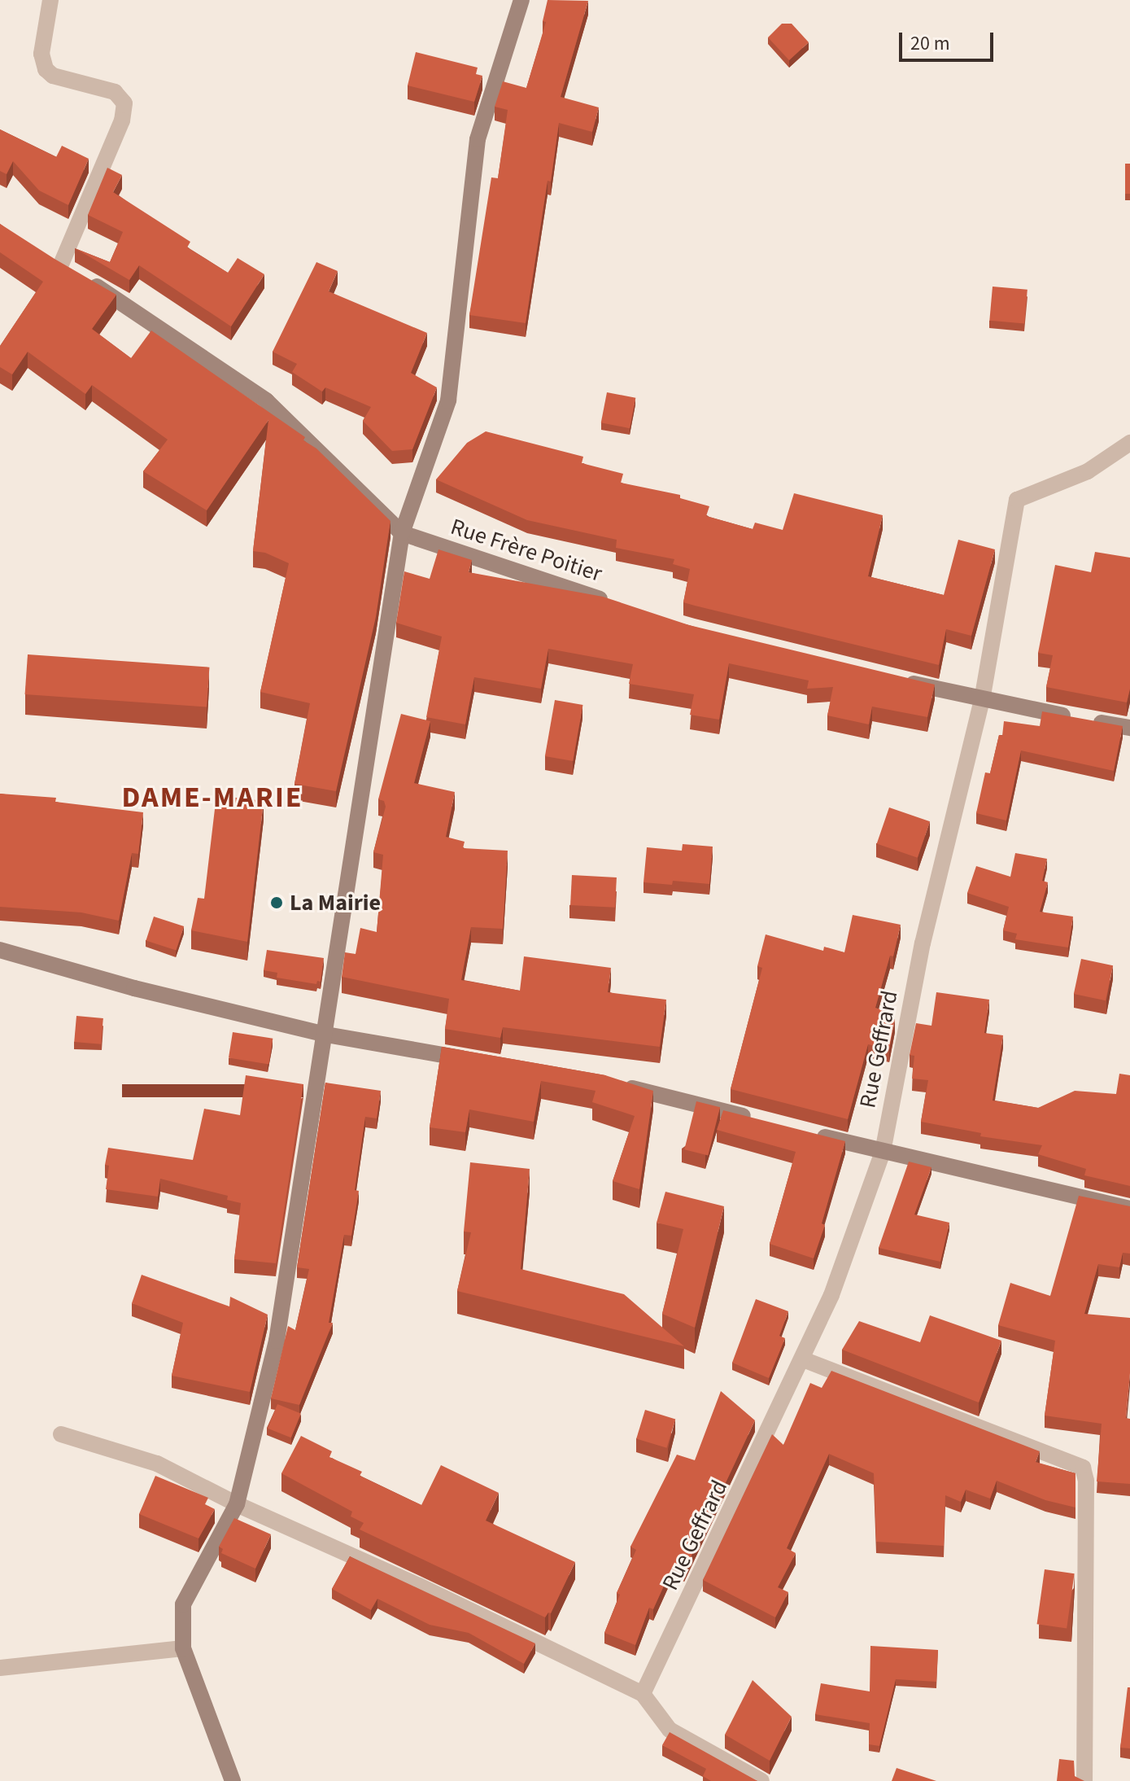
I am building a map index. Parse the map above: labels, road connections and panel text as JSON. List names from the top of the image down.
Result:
{
  "streets": {
    "street": ["Rue Frère Poitier", "Rue Geffrard"]
  },
  "districts": ["DAME-MARIE"],
  "places": ["La Mairie"],
  "scale_bar": "20 m"
}
